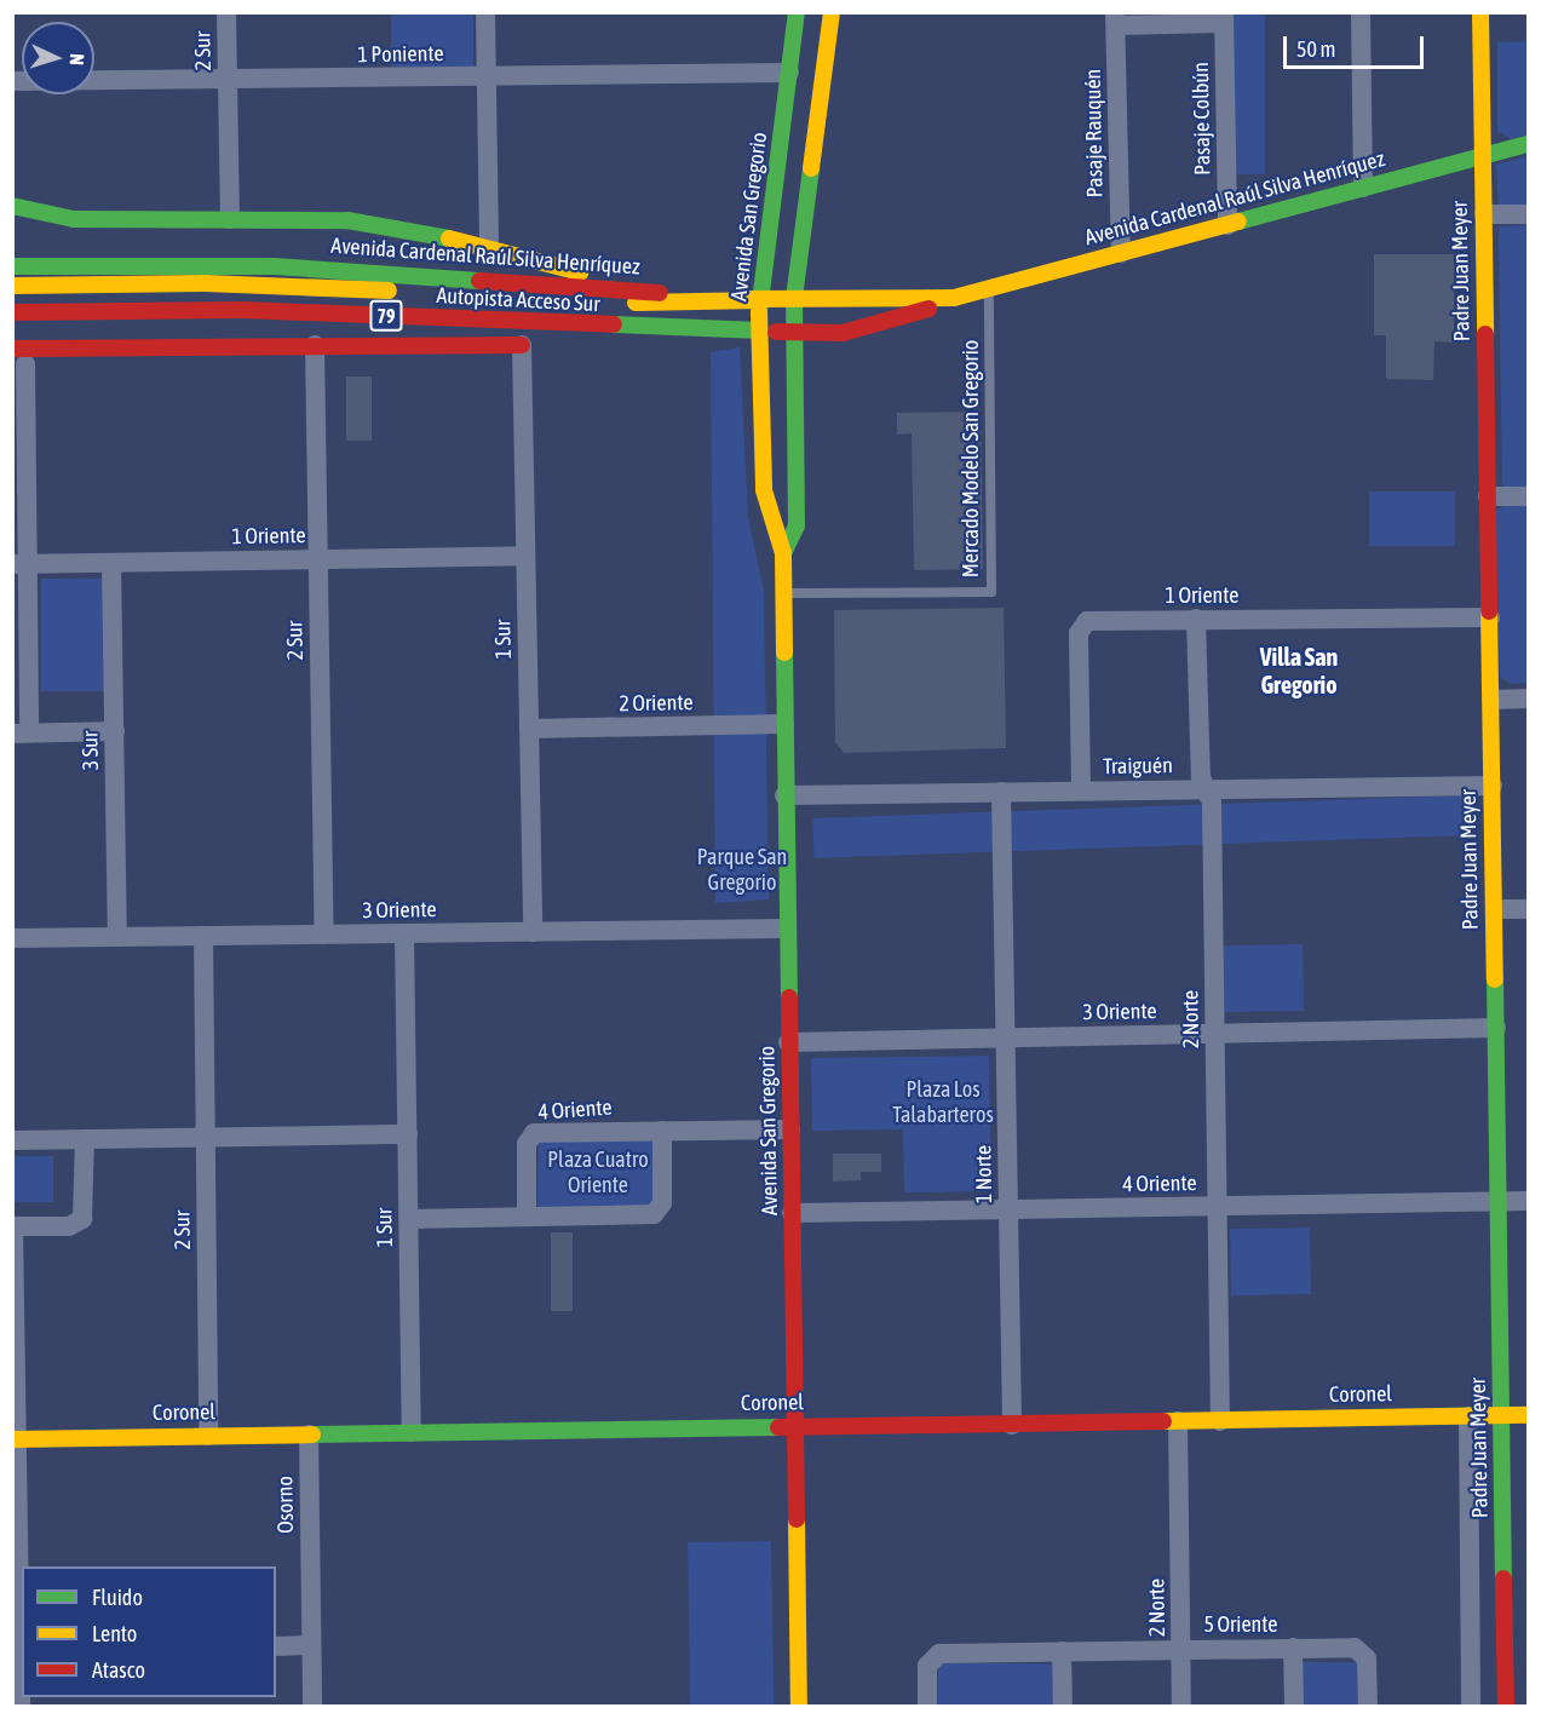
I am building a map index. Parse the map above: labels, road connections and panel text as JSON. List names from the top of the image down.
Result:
{
  "streets": {
    "main road": [
      "Avenida Cardenal Raúl Silva Henríquez",
      "Avenida San Gregorio",
      "Padre Juan Meyer",
      "Autopista Acceso Sur",
      "79",
      "Coronel"
    ],
    "street": [
      "2 Sur",
      "1 Poniente",
      "Pasaje Colbún",
      "Pasaje Rauquén",
      "1 Oriente",
      "1 Sur",
      "2 Oriente",
      "3 Sur",
      "Traiguén",
      "3 Oriente",
      "2 Norte",
      "4 Oriente",
      "1 Norte",
      "Osorno",
      "5 Oriente"
    ],
    "lane": ["Mercado Modelo San Gregorio"]
  },
  "crossings": [
    ["2 Sur", "1 Poniente"],
    ["2 Sur", "Avenida Cardenal Raúl Silva Henríquez"],
    ["2 Sur", "1 Oriente"],
    ["2 Sur", "3 Oriente"],
    ["2 Sur", "Coronel"],
    ["1 Poniente", "Avenida San Gregorio"],
    ["Pasaje Colbún", "Avenida Cardenal Raúl Silva Henríquez"],
    ["Pasaje Rauquén", "Avenida Cardenal Raúl Silva Henríquez"],
    ["Avenida Cardenal Raúl Silva Henríquez", "Avenida San Gregorio"],
    ["Avenida Cardenal Raúl Silva Henríquez", "Padre Juan Meyer"],
    ["Avenida Cardenal Raúl Silva Henríquez", "Autopista Acceso Sur"],
    ["Avenida Cardenal Raúl Silva Henríquez", "Mercado Modelo San Gregorio"],
    ["Avenida San Gregorio", "Autopista Acceso Sur"],
    ["Avenida San Gregorio", "Mercado Modelo San Gregorio"],
    ["Avenida San Gregorio", "2 Oriente"],
    ["Avenida San Gregorio", "Traiguén"],
    ["Avenida San Gregorio", "3 Oriente"],
    ["Avenida San Gregorio", "4 Oriente"],
    ["Avenida San Gregorio", "Coronel"],
    ["Padre Juan Meyer", "1 Oriente"],
    ["Padre Juan Meyer", "Traiguén"],
    ["Padre Juan Meyer", "3 Oriente"],
    ["Padre Juan Meyer", "4 Oriente"],
    ["Padre Juan Meyer", "Coronel"],
    ["1 Oriente", "1 Sur"],
    ["1 Oriente", "3 Sur"],
    ["1 Oriente", "Traiguén"],
    ["1 Oriente", "2 Norte"],
    ["1 Sur", "2 Oriente"],
    ["1 Sur", "3 Oriente"],
    ["1 Sur", "Coronel"],
    ["3 Sur", "3 Oriente"],
    ["Traiguén", "2 Norte"],
    ["Traiguén", "1 Norte"],
    ["3 Oriente", "2 Norte"],
    ["3 Oriente", "1 Norte"],
    ["2 Norte", "4 Oriente"],
    ["2 Norte", "Coronel"],
    ["2 Norte", "5 Oriente"],
    ["4 Oriente", "1 Norte"],
    ["1 Norte", "Coronel"],
    ["Coronel", "Osorno"]
  ],
  "districts": ["Villa San Gregorio"],
  "parks": ["Parque San Gregorio", "Plaza Los Talabarteros", "Plaza Cuatro Oriente"],
  "legend": ["Fluido", "Lento", "Atasco"],
  "scale_bar": "50 m",
  "north": "right"
}
